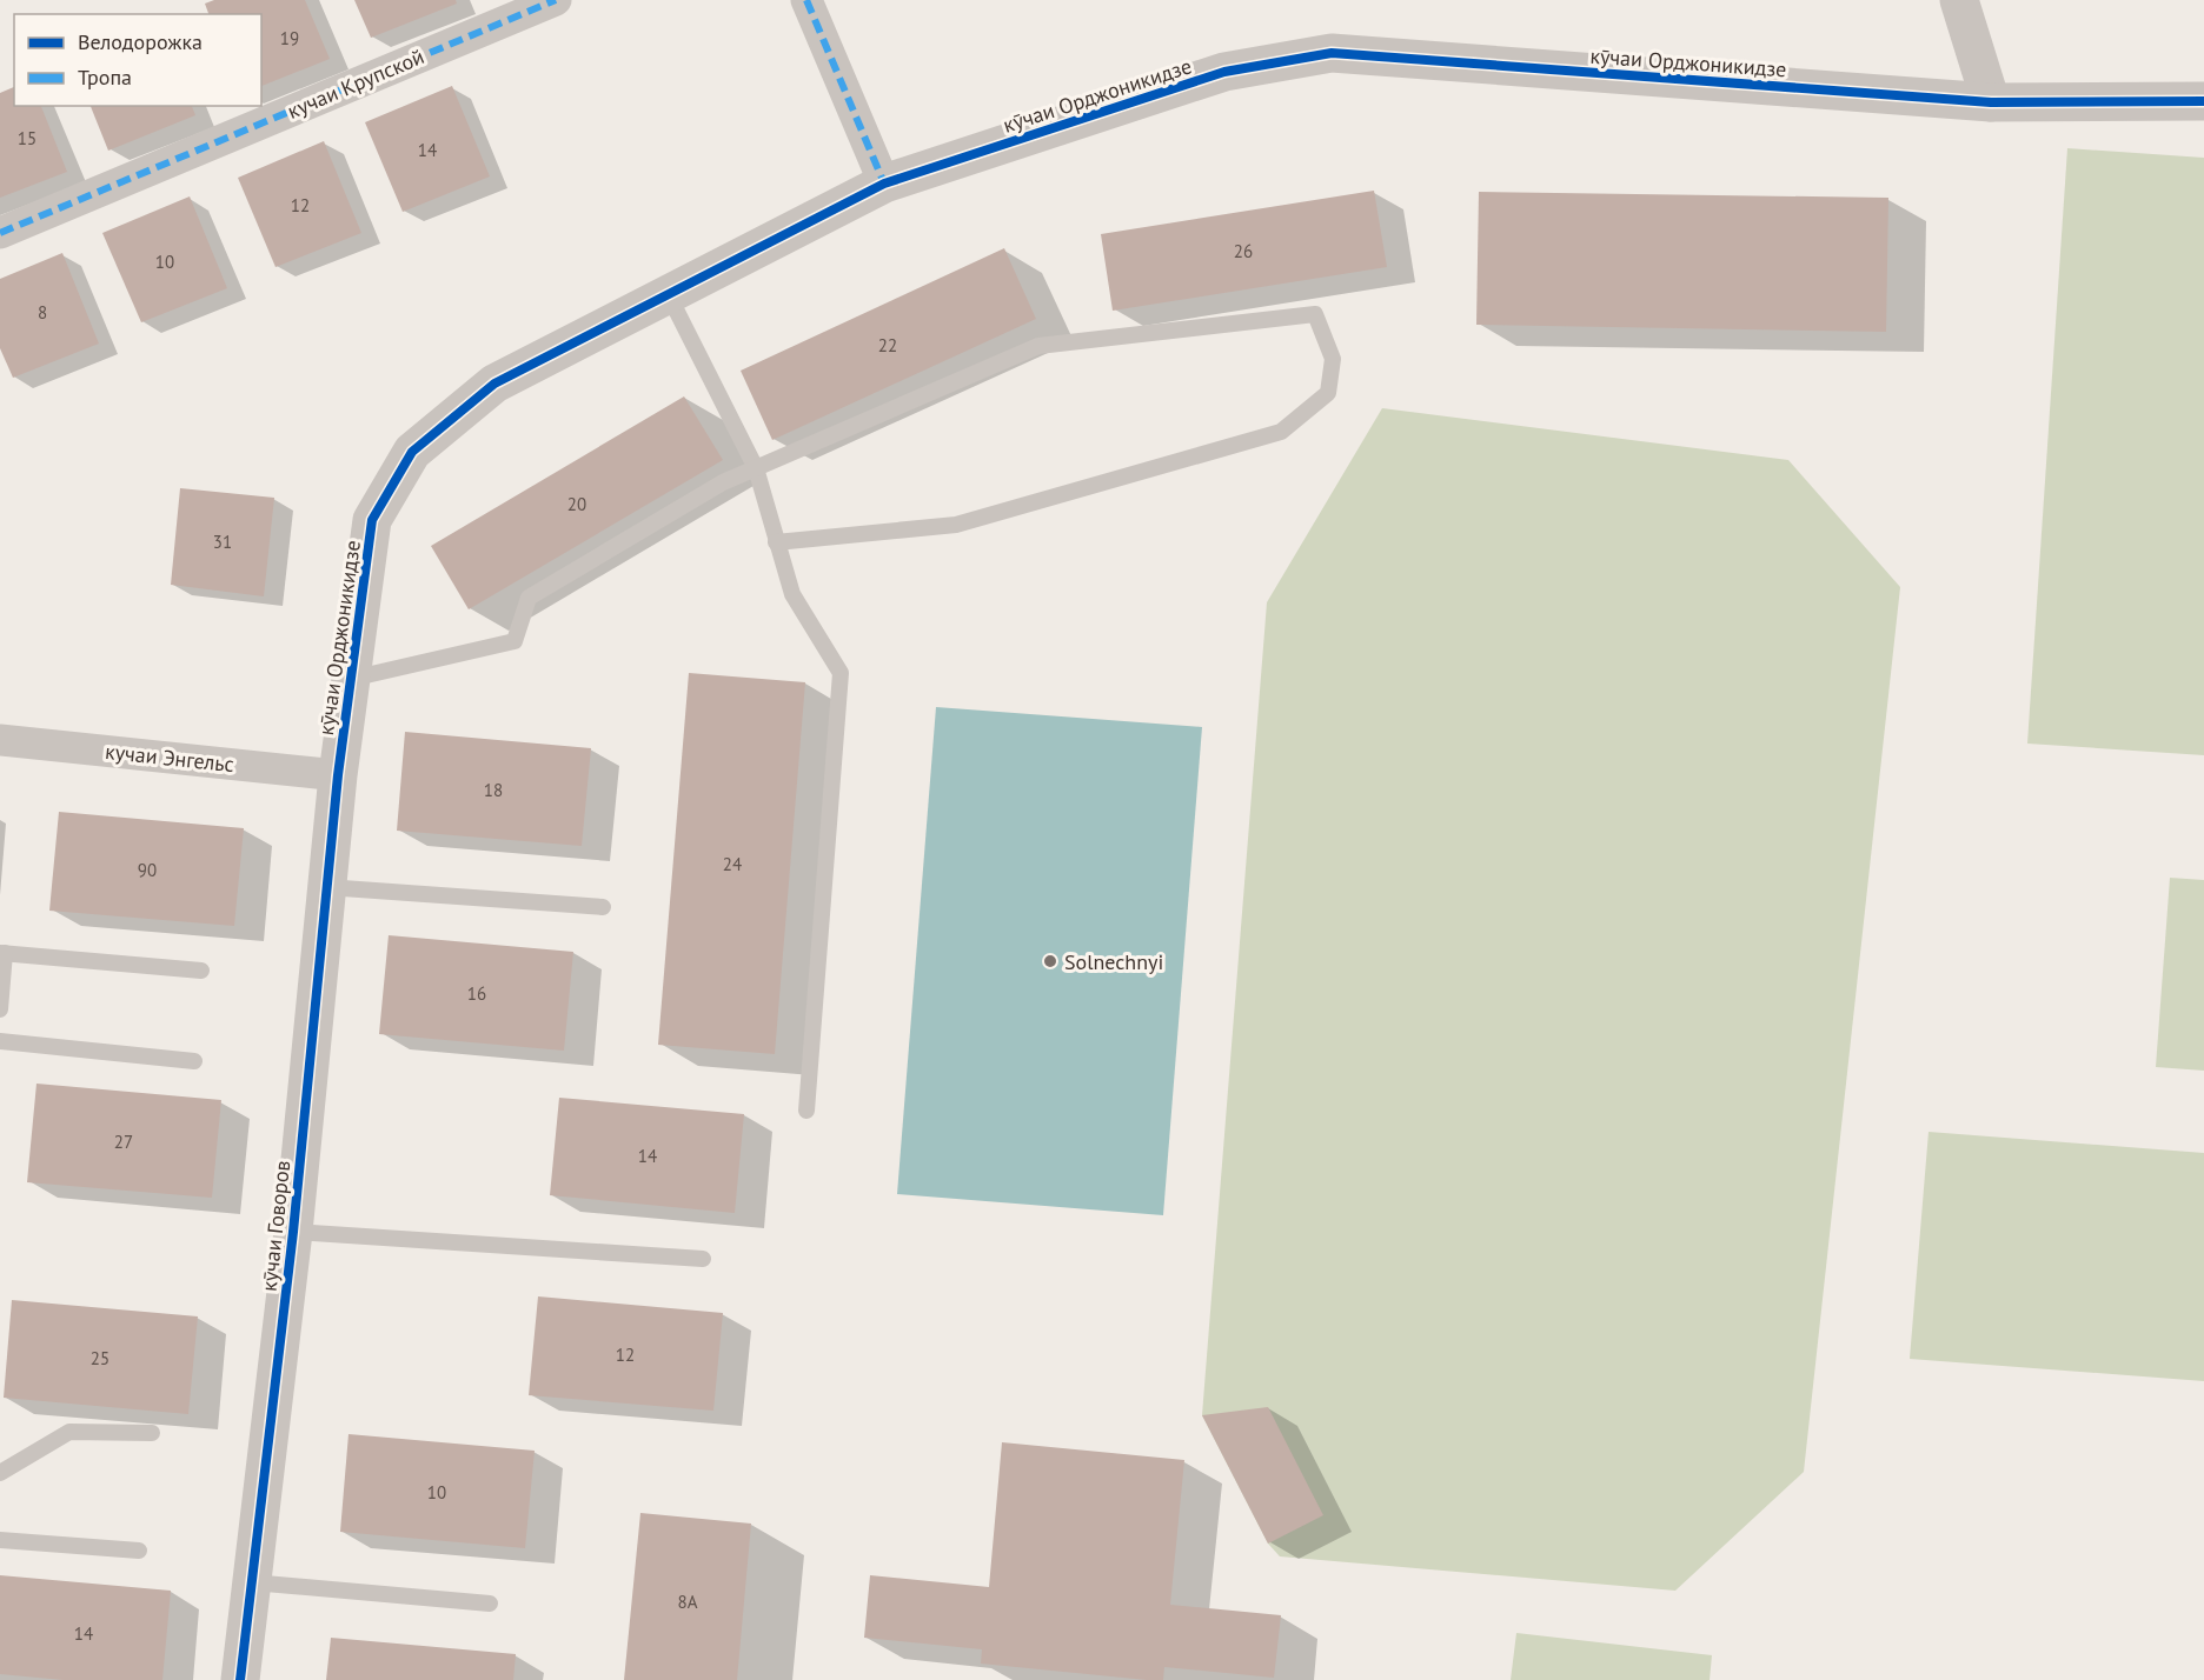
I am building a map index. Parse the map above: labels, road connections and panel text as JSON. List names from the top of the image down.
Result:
{
  "streets": {
    "street": [
      "кӯчаи Орджоникидзе",
      "кучаи Крупской",
      "кучаи Энгельс",
      "кӯчаи Говоров"
    ]
  },
  "crossings": [
    ["кӯчаи Орджоникидзе", "кучаи Энгельс"],
    ["кӯчаи Орджоникидзе", "кӯчаи Говоров"],
    ["кучаи Энгельс", "кӯчаи Говоров"]
  ],
  "places": ["Solnechnyi"],
  "house_numbers": [
    "19",
    "15",
    "14",
    "12",
    "26",
    "10",
    "8",
    "22",
    "20",
    "31",
    "18",
    "24",
    "90",
    "16",
    "27",
    "14",
    "12",
    "25",
    "10",
    "8А",
    "14"
  ],
  "legend": ["Велодорожка", "Тропа"]
}
